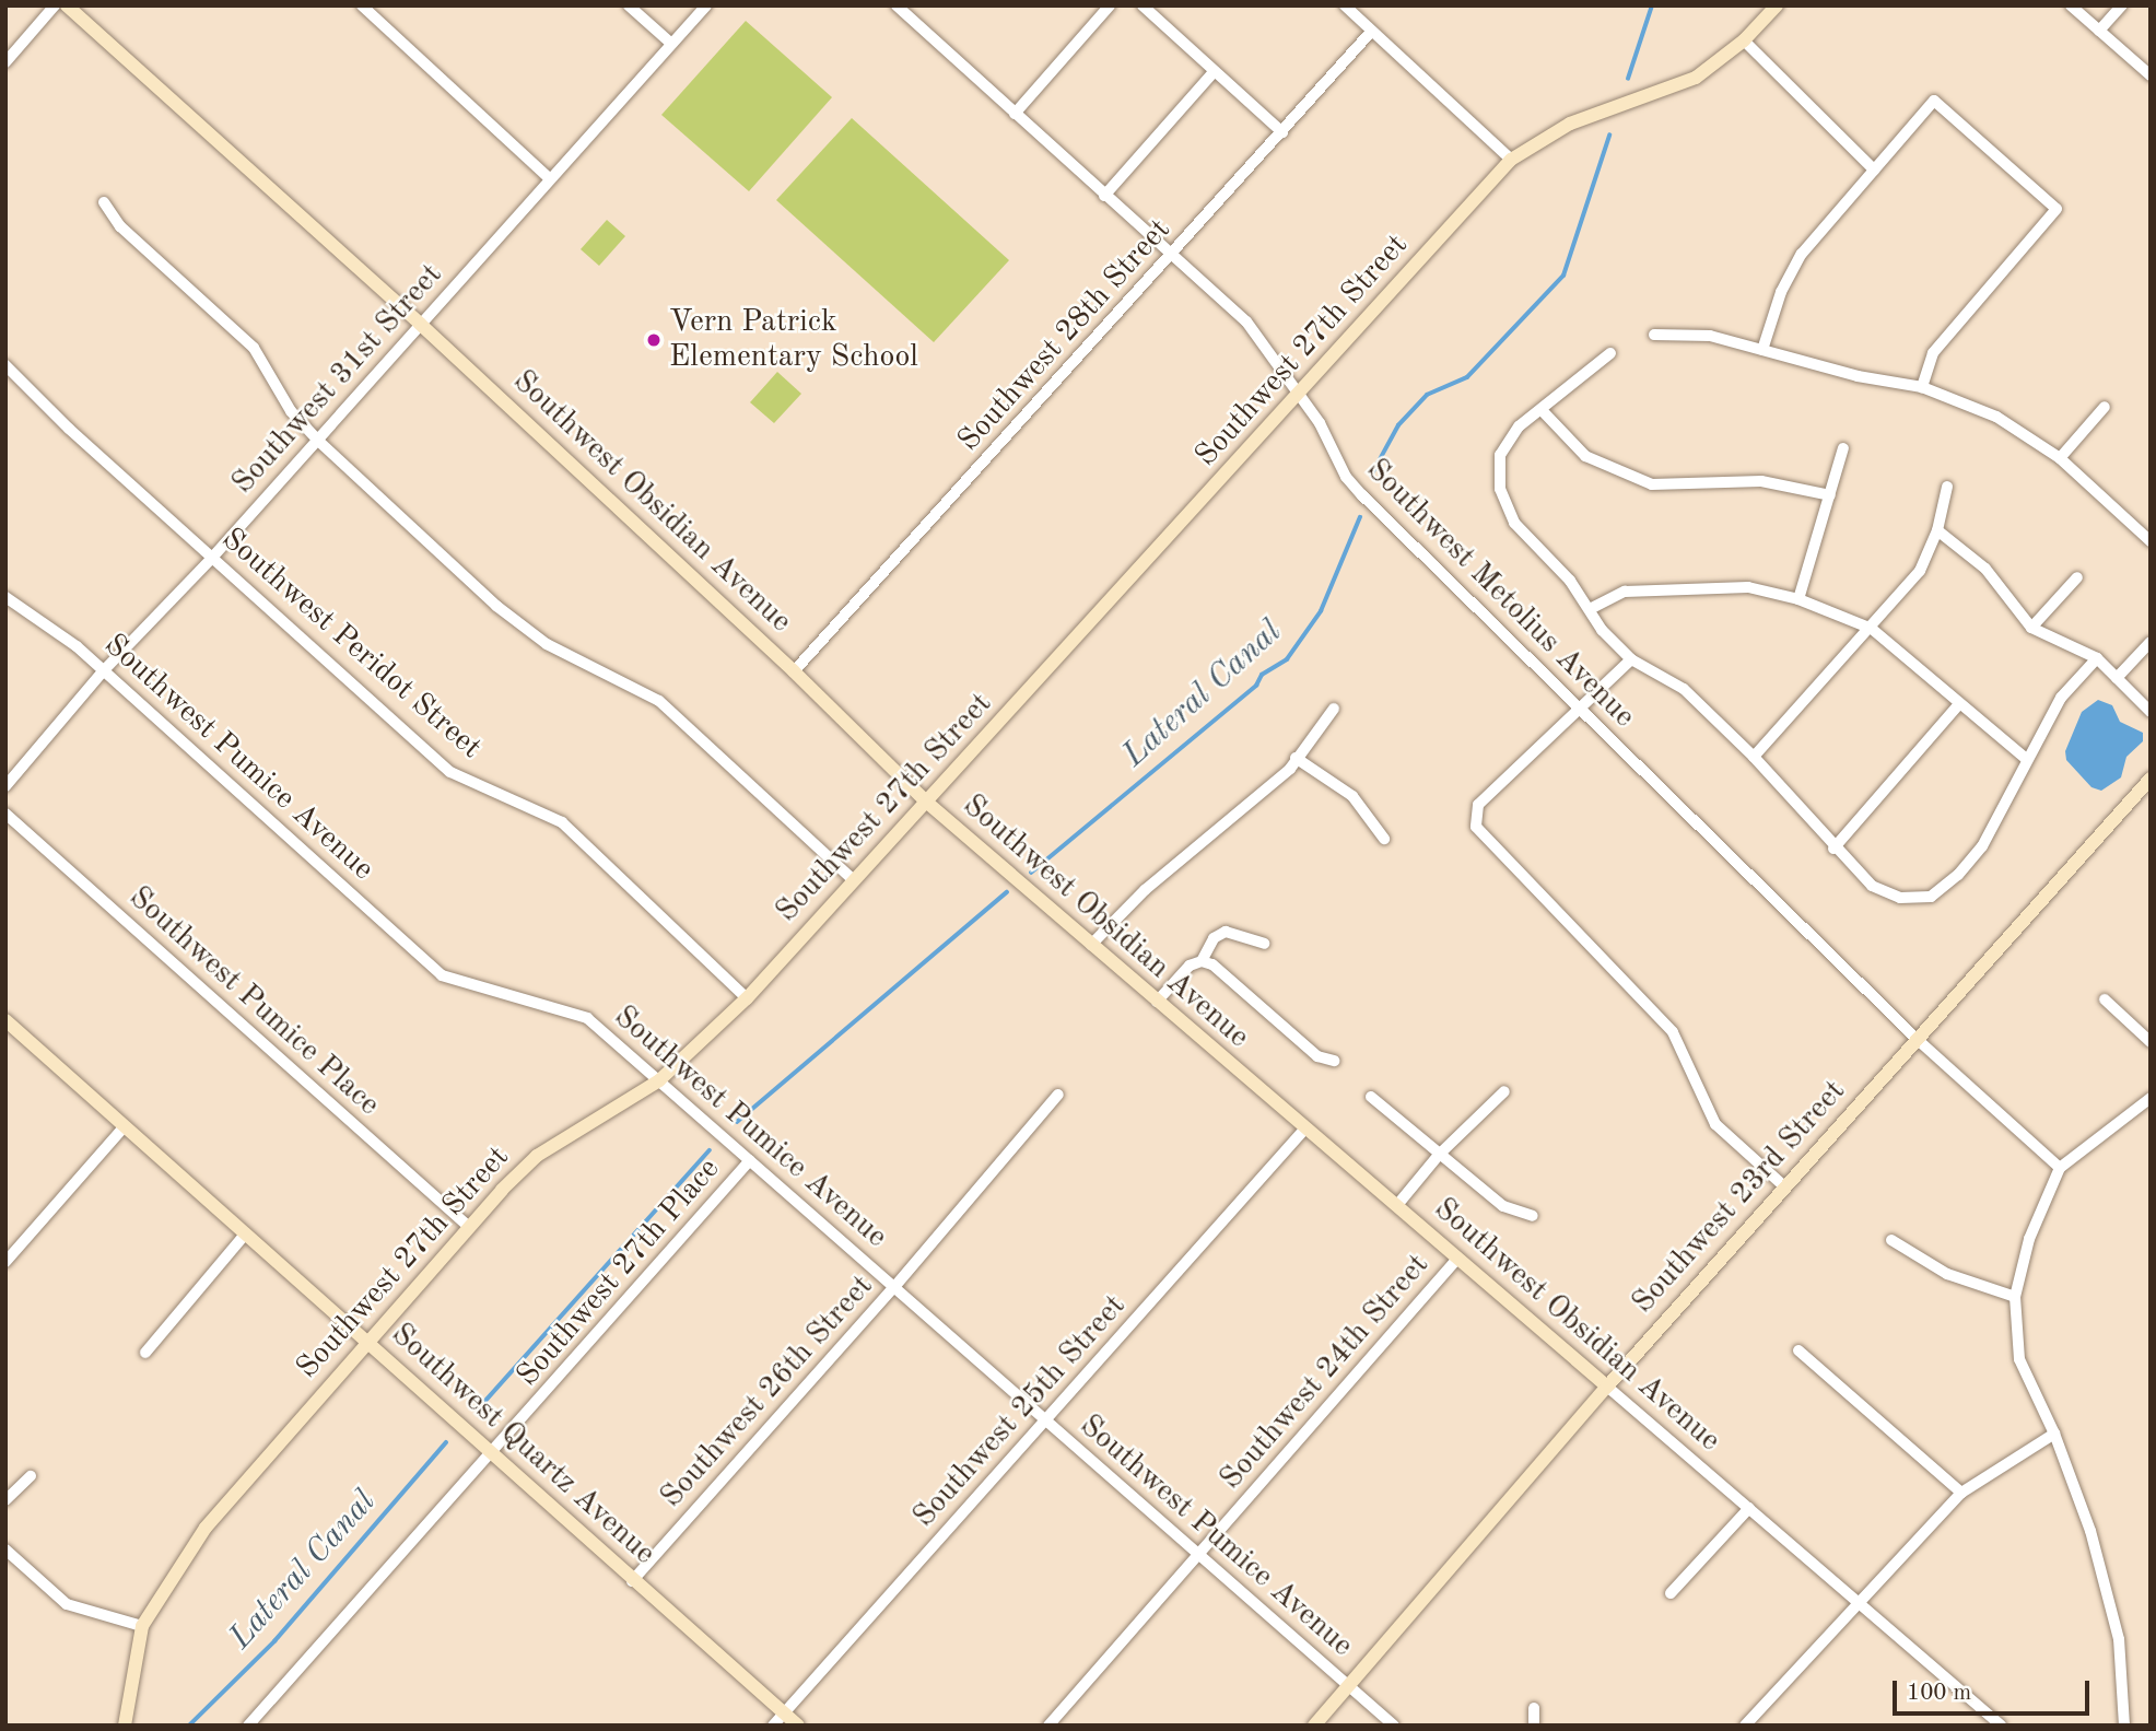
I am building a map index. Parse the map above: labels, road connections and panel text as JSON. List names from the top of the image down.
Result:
{
  "streets": {
    "street": [
      "Southwest 28th Street",
      "Southwest 27th Street",
      "Southwest 31st Street",
      "Southwest Obsidian Avenue",
      "Southwest Metolius Avenue",
      "Southwest Peridot Street",
      "Southwest Pumice Avenue",
      "Southwest Pumice Place",
      "Southwest 23rd Street",
      "Southwest 27th Place",
      "Southwest 24th Street",
      "Southwest 26th Street",
      "Southwest 25th Street",
      "Southwest Quartz Avenue"
    ]
  },
  "crossings": [
    ["Southwest 28th Street", "Southwest Obsidian Avenue"],
    ["Southwest 28th Street", "Southwest Metolius Avenue"],
    ["Southwest 27th Street", "Southwest Obsidian Avenue"],
    ["Southwest 27th Street", "Southwest Metolius Avenue"],
    ["Southwest 27th Street", "Southwest Peridot Street"],
    ["Southwest 27th Street", "Southwest Pumice Avenue"],
    ["Southwest 27th Street", "Southwest Pumice Place"],
    ["Southwest 27th Street", "Southwest Quartz Avenue"],
    ["Southwest 31st Street", "Southwest Obsidian Avenue"],
    ["Southwest 31st Street", "Southwest Peridot Street"],
    ["Southwest 31st Street", "Southwest Pumice Avenue"],
    ["Southwest Obsidian Avenue", "Southwest 23rd Street"],
    ["Southwest Obsidian Avenue", "Southwest 24th Street"],
    ["Southwest Obsidian Avenue", "Southwest 25th Street"],
    ["Southwest Metolius Avenue", "Southwest 23rd Street"],
    ["Southwest Pumice Avenue", "Southwest 23rd Street"],
    ["Southwest Pumice Avenue", "Southwest 27th Place"],
    ["Southwest Pumice Avenue", "Southwest 24th Street"],
    ["Southwest Pumice Avenue", "Southwest 26th Street"],
    ["Southwest Pumice Avenue", "Southwest 25th Street"],
    ["Southwest 27th Place", "Southwest Quartz Avenue"],
    ["Southwest 26th Street", "Southwest Quartz Avenue"],
    ["Southwest 25th Street", "Southwest Quartz Avenue"]
  ],
  "water": ["Lateral Canal"],
  "places": ["Vern Patrick Elementary School"],
  "scale_bar": "100 m"
}
